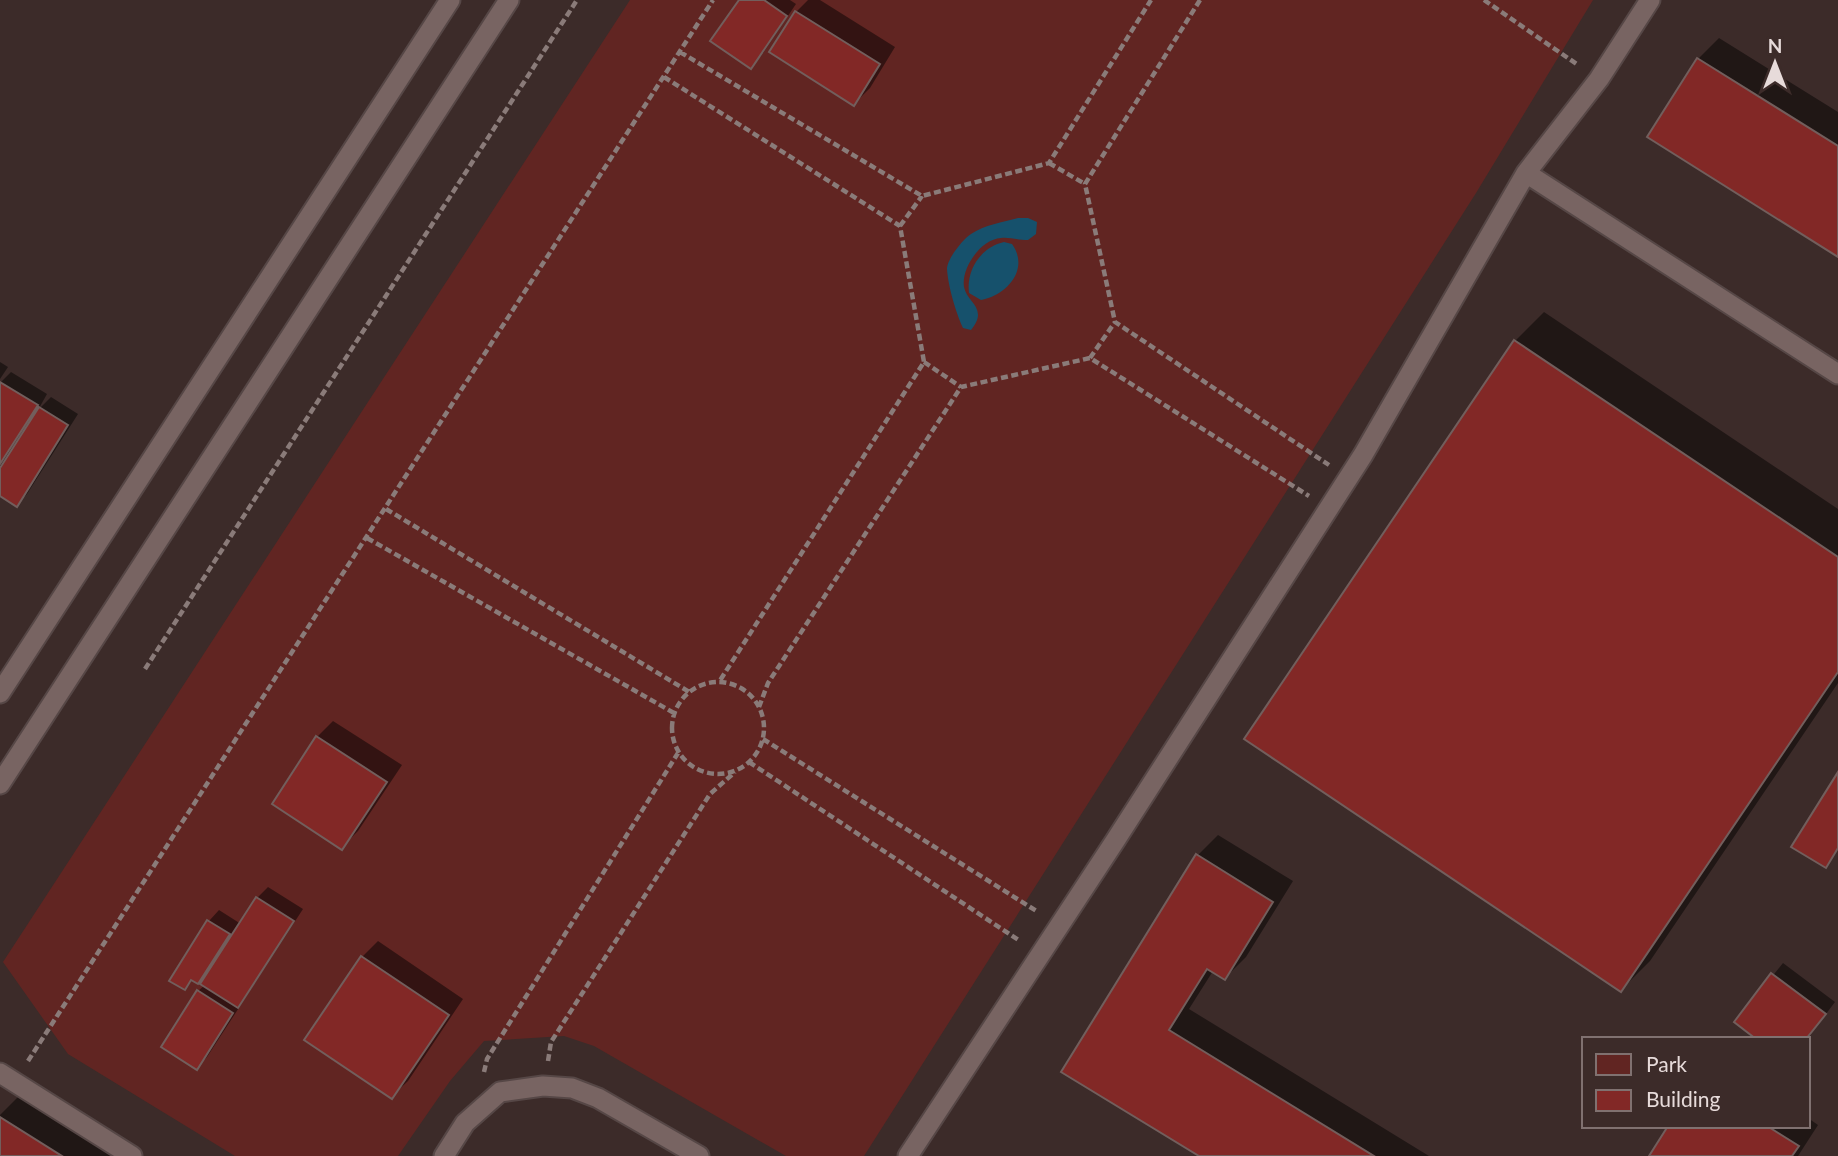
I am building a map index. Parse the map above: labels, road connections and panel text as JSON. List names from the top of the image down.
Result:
{
  "legend": ["Park", "Building"],
  "north": "top"
}
